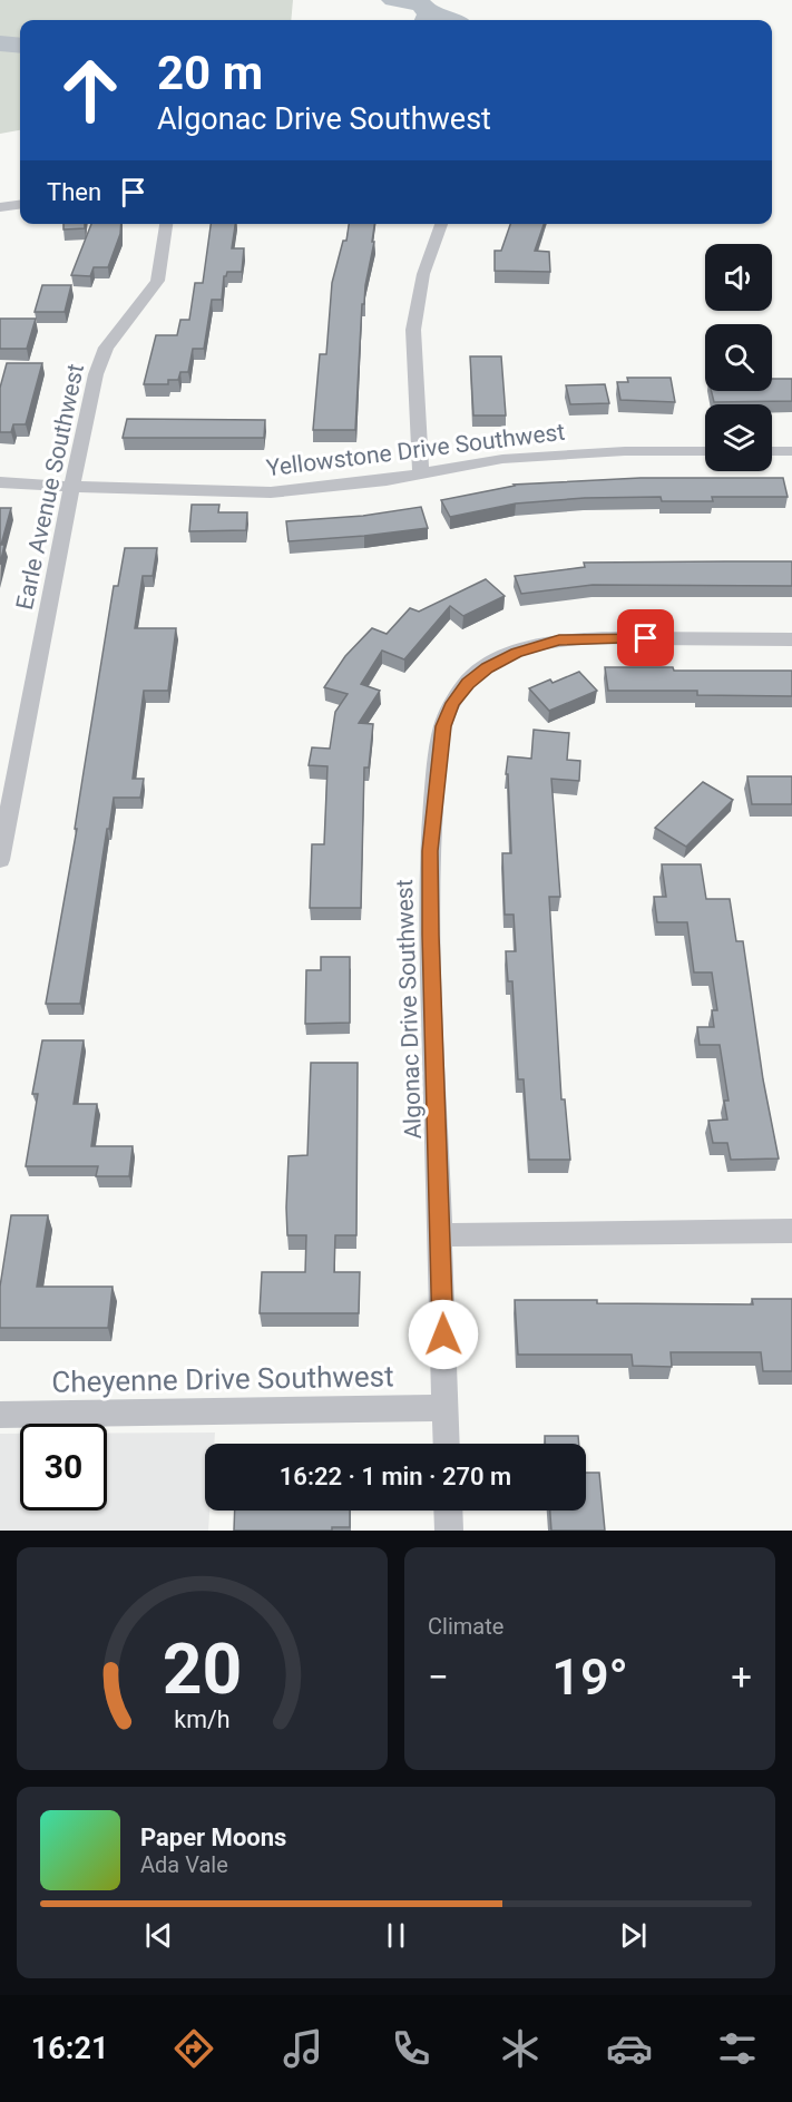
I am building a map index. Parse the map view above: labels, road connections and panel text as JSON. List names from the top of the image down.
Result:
{
  "streets": {
    "street": [
      "Yellowstone Drive Southwest",
      "Earle Avenue Southwest",
      "Algonac Drive Southwest",
      "Cheyenne Drive Southwest"
    ]
  },
  "crossings": [
    ["Yellowstone Drive Southwest", "Earle Avenue Southwest"]
  ],
  "page": {
    "turn": ["20 m", "Algonac Drive Southwest"],
    "then": "Then",
    "limit": "30",
    "trip": "16:22 · 1 min · 270 m",
    "tile": "Climate",
    "heat": ["−", "19°", "+"],
    "song": ["Paper Moons", "Ada Vale"],
    "tabs": "16:21",
    "gauge": ["20", "km/h"]
  }
}
